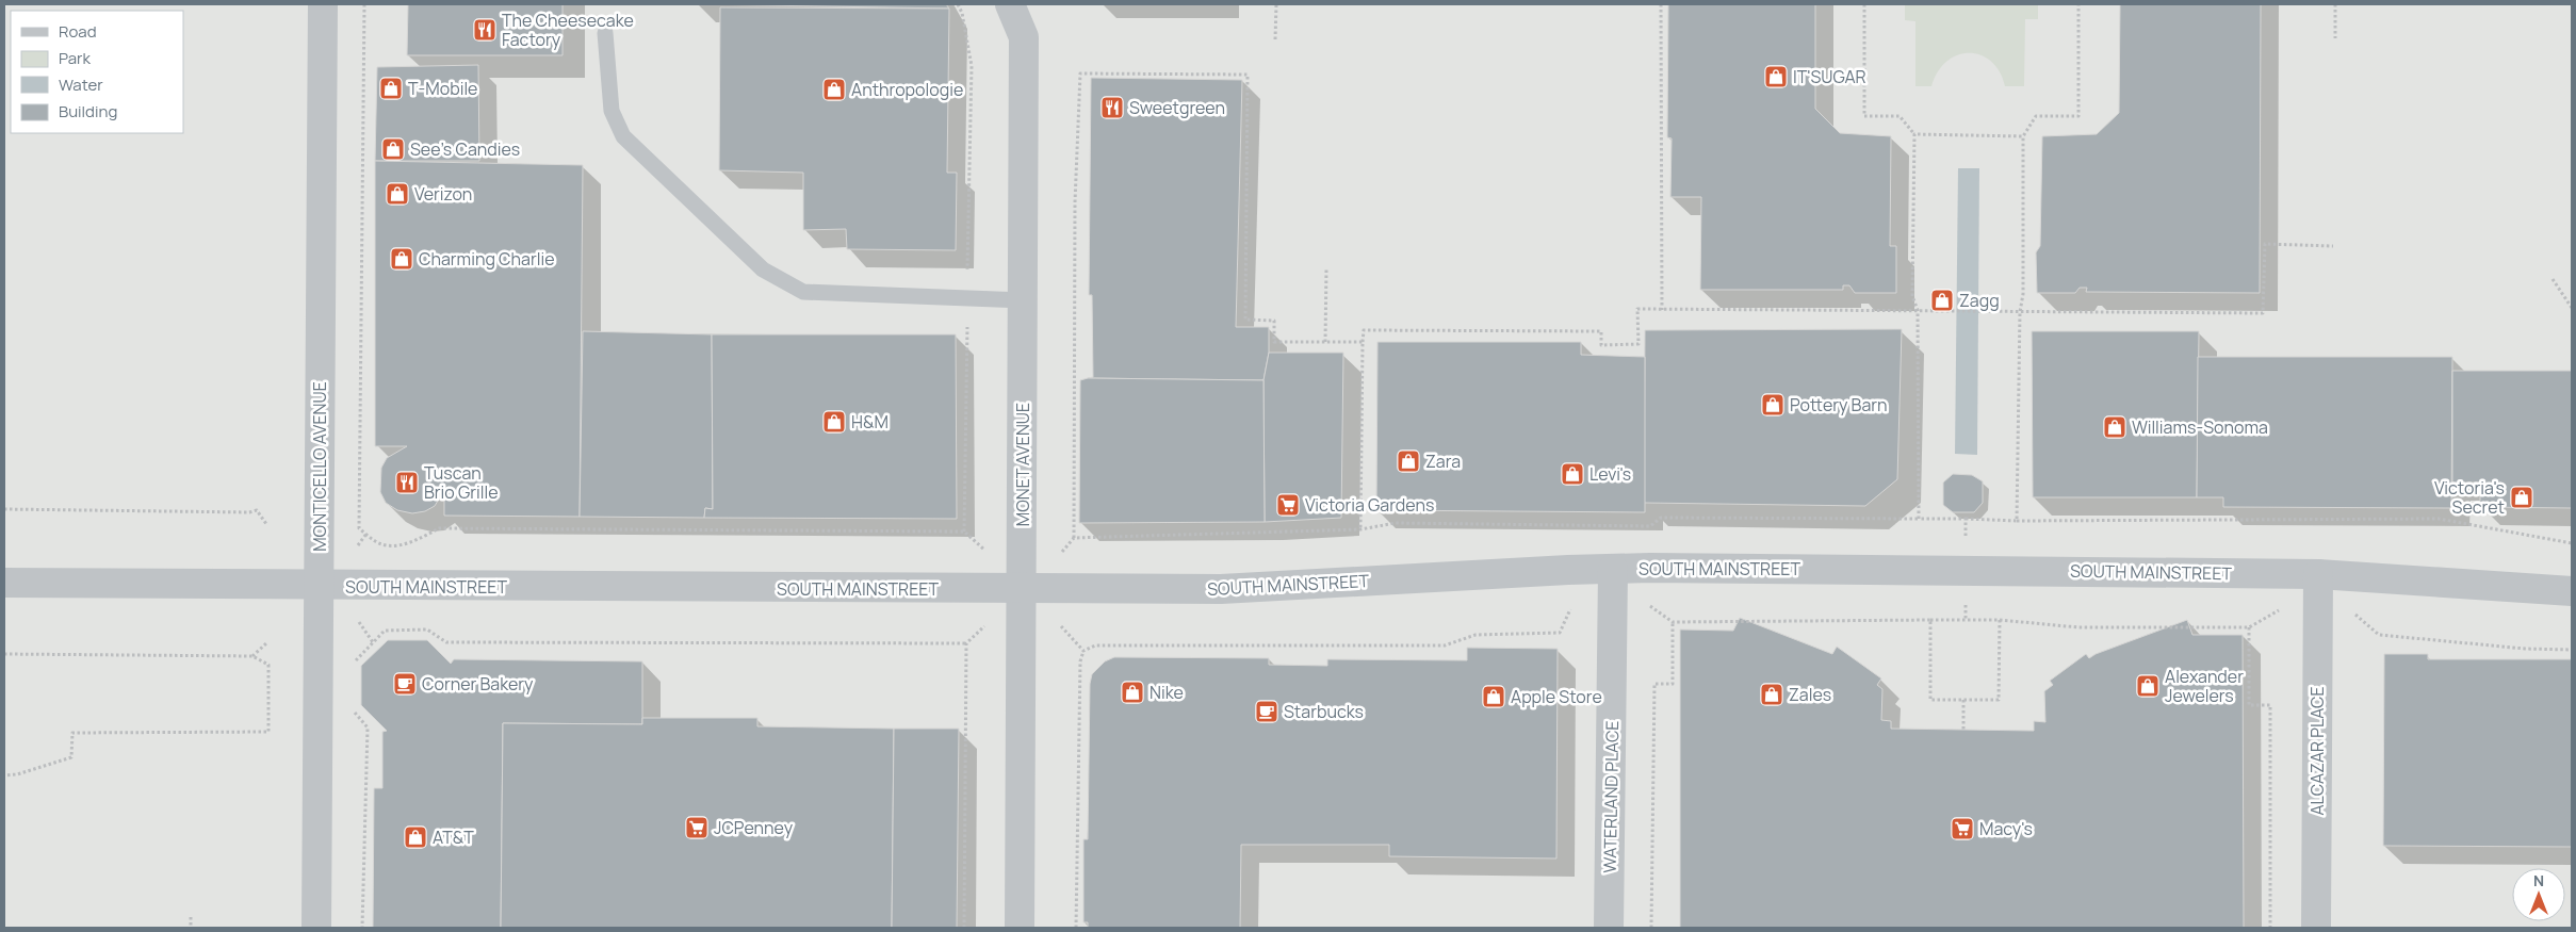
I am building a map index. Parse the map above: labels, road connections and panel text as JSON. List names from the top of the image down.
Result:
{
  "streets": {
    "street": [
      "MONET AVENUE",
      "MONTICELLO AVENUE",
      "SOUTH MAINSTREET",
      "ALCAZAR PLACE",
      "WATERLAND PLACE"
    ]
  },
  "crossings": [
    ["MONET AVENUE", "SOUTH MAINSTREET"],
    ["MONTICELLO AVENUE", "SOUTH MAINSTREET"],
    ["SOUTH MAINSTREET", "ALCAZAR PLACE"],
    ["SOUTH MAINSTREET", "WATERLAND PLACE"]
  ],
  "places": {
    "restaurant": ["The Cheesecake Factory", "Sweetgreen", "Tuscan Brio Grille"],
    "shop": [
      "IT'SUGAR",
      "T-Mobile",
      "Anthropologie",
      "See's Candies",
      "Verizon",
      "Charming Charlie",
      "Zagg",
      "Pottery Barn",
      "H&M",
      "Williams-Sonoma",
      "Zara",
      "Levi's",
      "Victoria's Secret",
      "Alexander Jewelers",
      "Nike",
      "Zales",
      "Apple Store",
      "AT&T"
    ],
    "supermarket": ["Victoria Gardens", "JCPenney", "Macy's"],
    "cafe": ["Corner Bakery", "Starbucks"]
  },
  "legend": [
    "Road",
    "Park",
    "Water",
    "Building"
  ],
  "north": "top"
}
